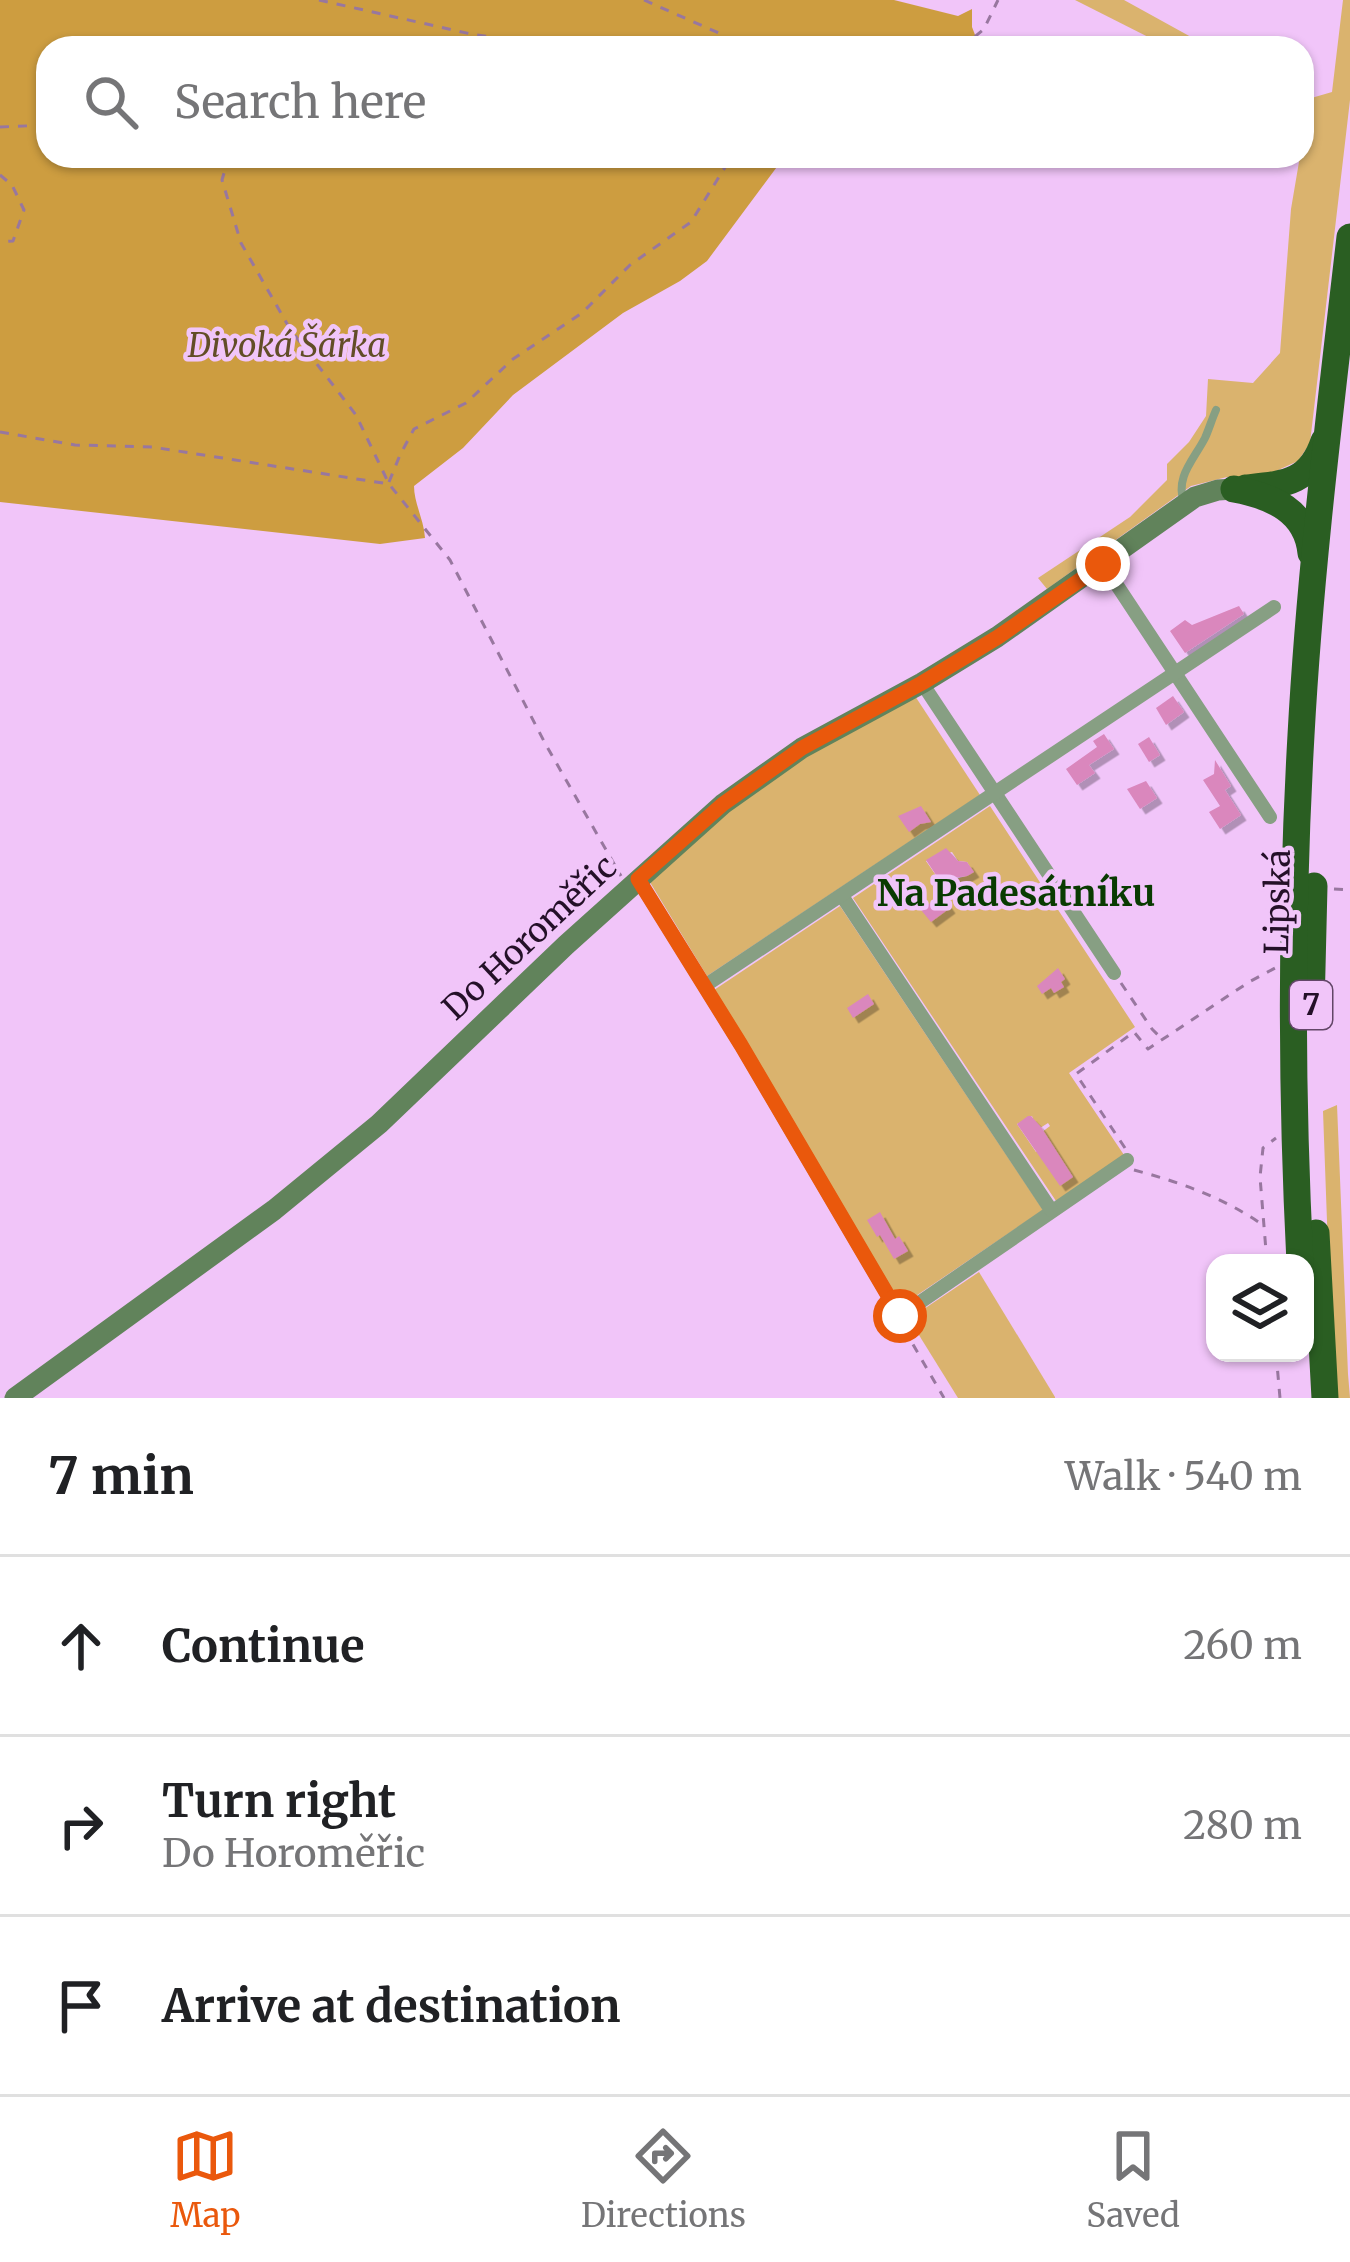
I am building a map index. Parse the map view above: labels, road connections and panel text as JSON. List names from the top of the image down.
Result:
{
  "streets": {
    "highway": ["Lipská", "7"],
    "street": ["Do Horoměřic"]
  },
  "crossings": [
    ["Lipská", "7"]
  ],
  "districts": ["Na Padesátníku"],
  "parks": ["Divoká Šárka"],
  "page": {
    "search": "Search here",
    "heading": ["7 min", "Walk · 540 m"],
    "list": [
      ["Continue", "260 m"],
      ["Turn right", "Do Horoměřic", "280 m"],
      "Arrive at destination"
    ],
    "nav": ["Map", "Directions", "Saved"]
  }
}
